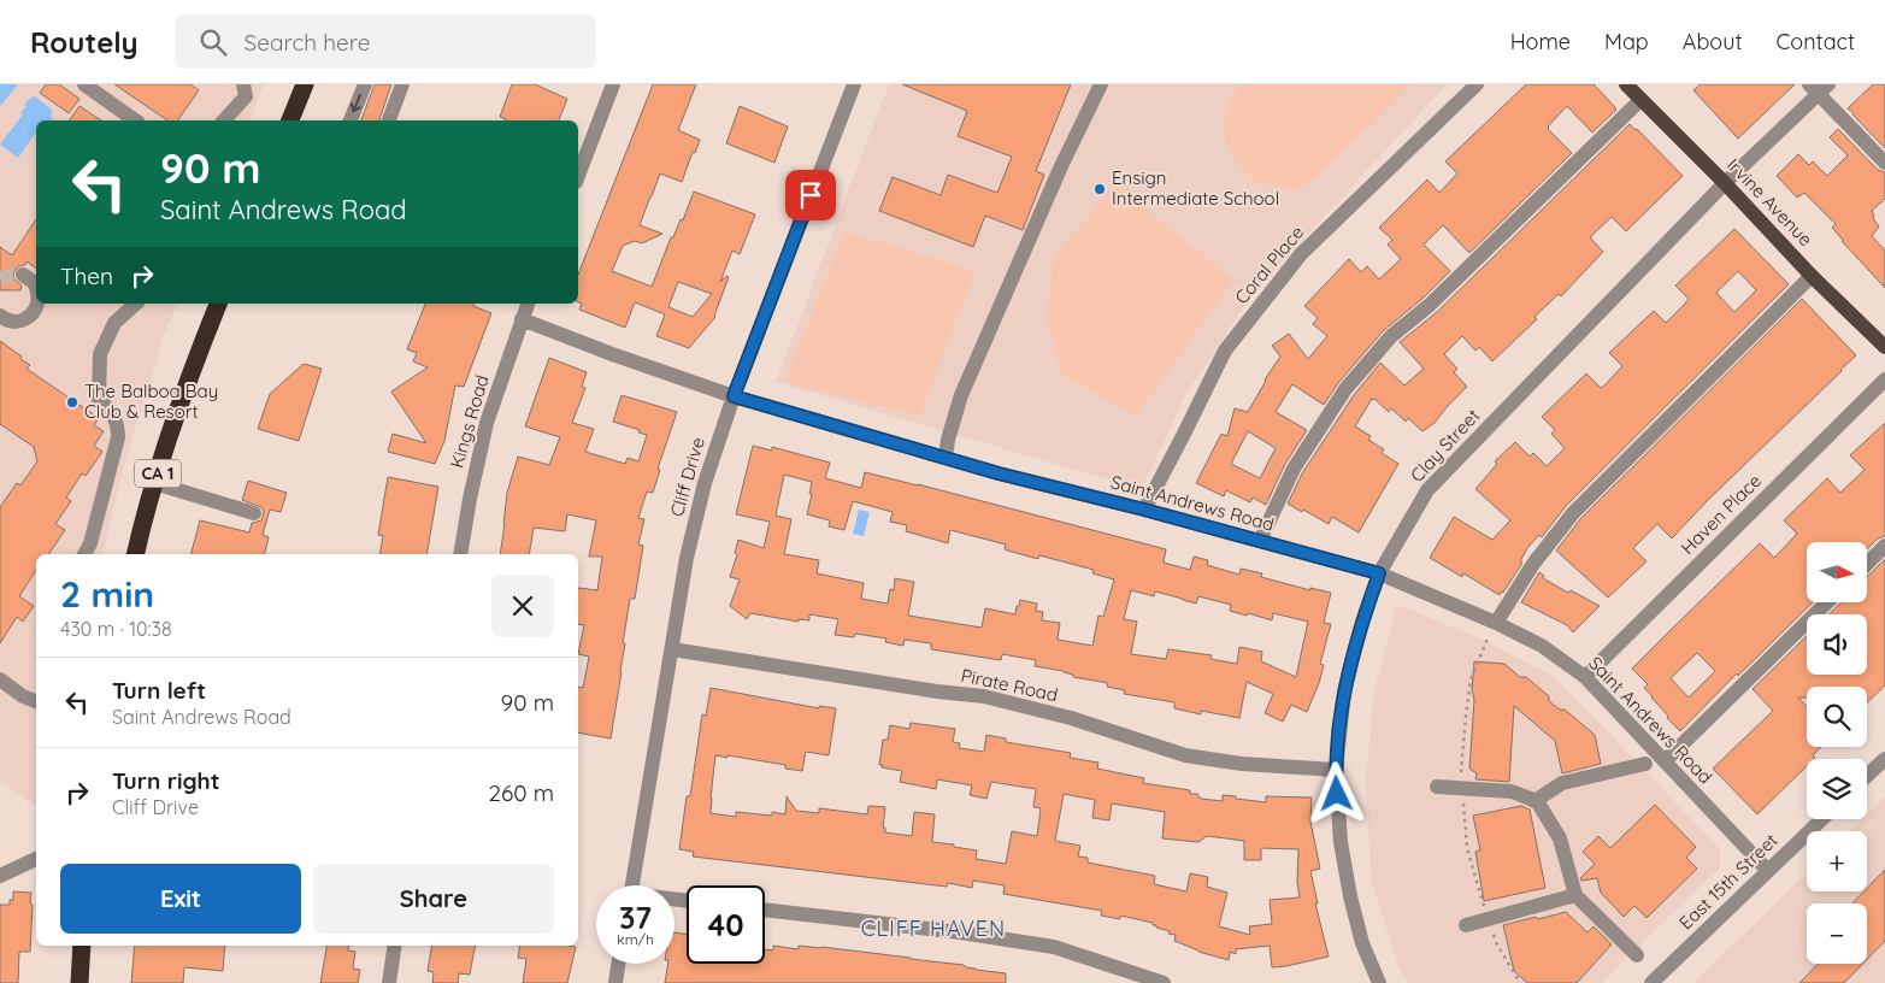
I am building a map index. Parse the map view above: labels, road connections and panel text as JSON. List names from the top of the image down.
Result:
{
  "streets": {
    "highway": ["CA 1"],
    "main road": ["Irvine Avenue"],
    "street": [
      "Coral Place",
      "Kings Road",
      "Clay Street",
      "Cliff Drive",
      "Saint Andrews Road",
      "Haven Place",
      "Pirate Road",
      "East 15th Street"
    ]
  },
  "crossings": [
    ["Irvine Avenue", "Clay Street"],
    ["Coral Place", "Saint Andrews Road"],
    ["Kings Road", "Saint Andrews Road"],
    ["Clay Street", "Saint Andrews Road"],
    ["Clay Street", "Pirate Road"],
    ["Cliff Drive", "Saint Andrews Road"],
    ["Cliff Drive", "Pirate Road"],
    ["Saint Andrews Road", "Haven Place"],
    ["Saint Andrews Road", "East 15th Street"]
  ],
  "districts": ["CLIFF HAVEN"],
  "places": ["Ensign Intermediate School", "The Balboa Bay Club & Resort"],
  "north": "right",
  "page": {
    "header": "Routely",
    "search": "Search here",
    "nav": [
      "Home",
      "Map",
      "About",
      "Contact"
    ],
    "turn": ["90 m", "Saint Andrews Road"],
    "then": "Then",
    "map_buttons": ["+", "−"],
    "heading": ["2 min", "430 m · 10:38"],
    "list": [
      {
        "name": "Turn left",
        "note": "Saint Andrews Road",
        "value": "90 m"
      },
      {
        "name": "Turn right",
        "note": "Cliff Drive",
        "value": "260 m"
      }
    ],
    "buttons": ["Exit", "Share"],
    "speed": "37 km/h",
    "limit": "40"
  }
}
